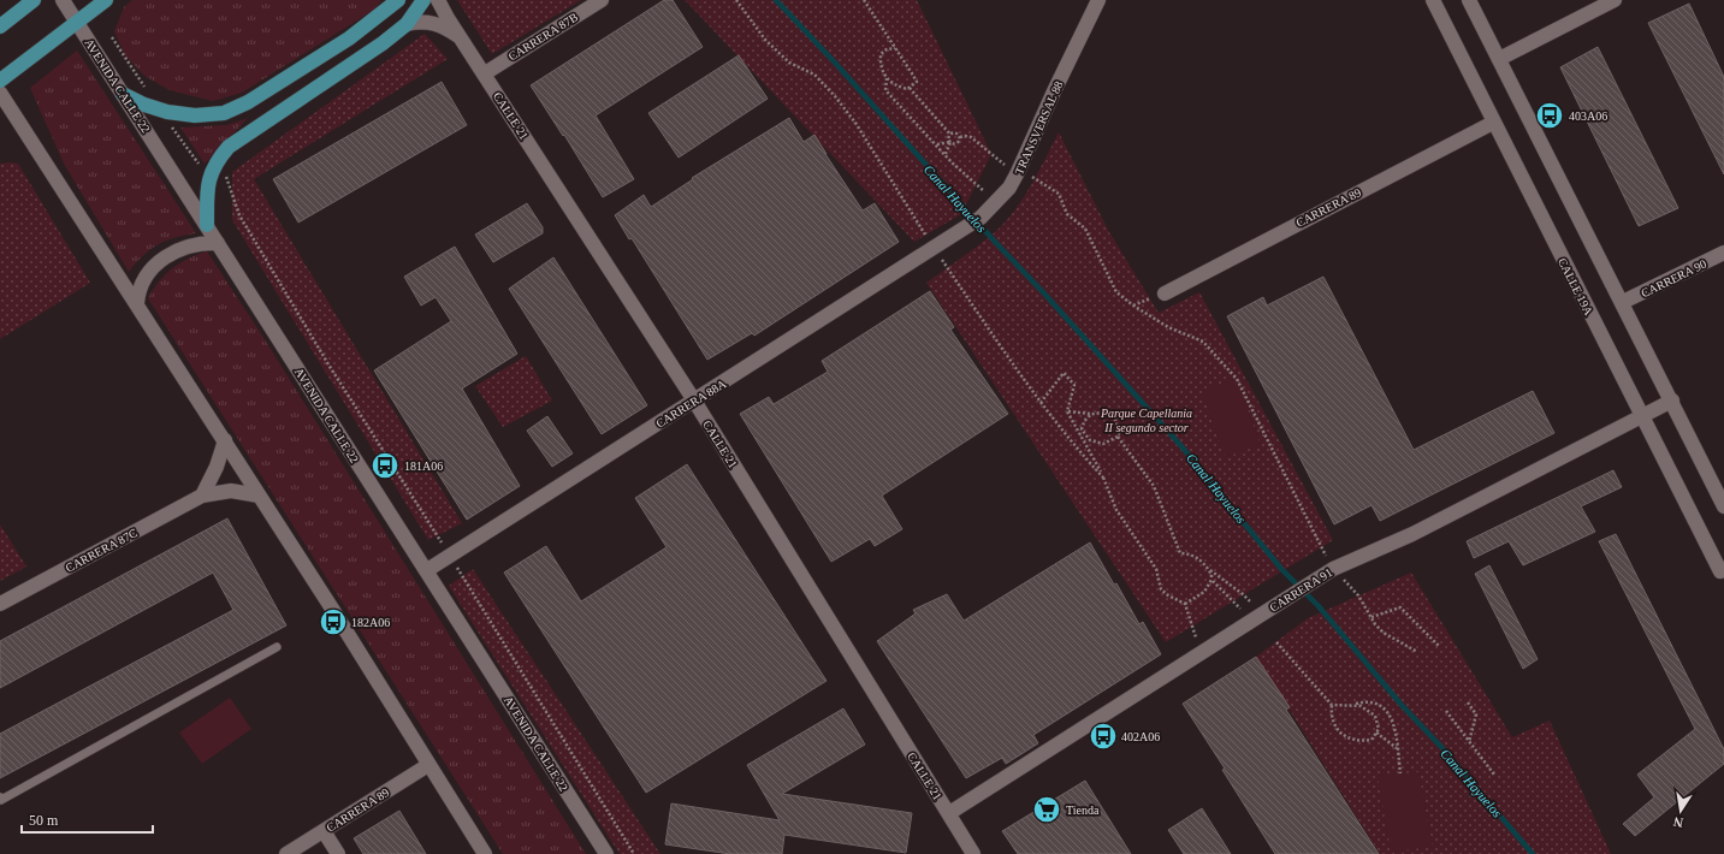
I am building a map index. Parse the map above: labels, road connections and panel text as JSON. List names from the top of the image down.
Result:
{
  "streets": {
    "street": [
      "CARRERA 87B",
      "AVENIDA CALLE 22",
      "CALLE 21",
      "TRANSVERSAL 88",
      "CARRERA 89",
      "CARRERA 90",
      "CALLE 19A",
      "CARRERA 88A",
      "CARRERA 87C",
      "CARRERA 91"
    ]
  },
  "crossings": [
    ["CARRERA 87B", "CALLE 21"],
    ["AVENIDA CALLE 22", "CARRERA 88A"],
    ["CALLE 21", "CARRERA 88A"],
    ["CALLE 21", "CARRERA 91"],
    ["TRANSVERSAL 88", "CARRERA 88A"],
    ["CARRERA 89", "CALLE 19A"],
    ["CALLE 19A", "CARRERA 91"]
  ],
  "water": ["Canal Hayuelos"],
  "parks": ["Parque Capellania II segundo sector"],
  "places": {
    "bus stop": [
      "403A06",
      "181A06",
      "182A06",
      "402A06"
    ],
    "supermarket": ["Tienda"]
  },
  "scale_bar": "50 m",
  "north": "bottom"
}
